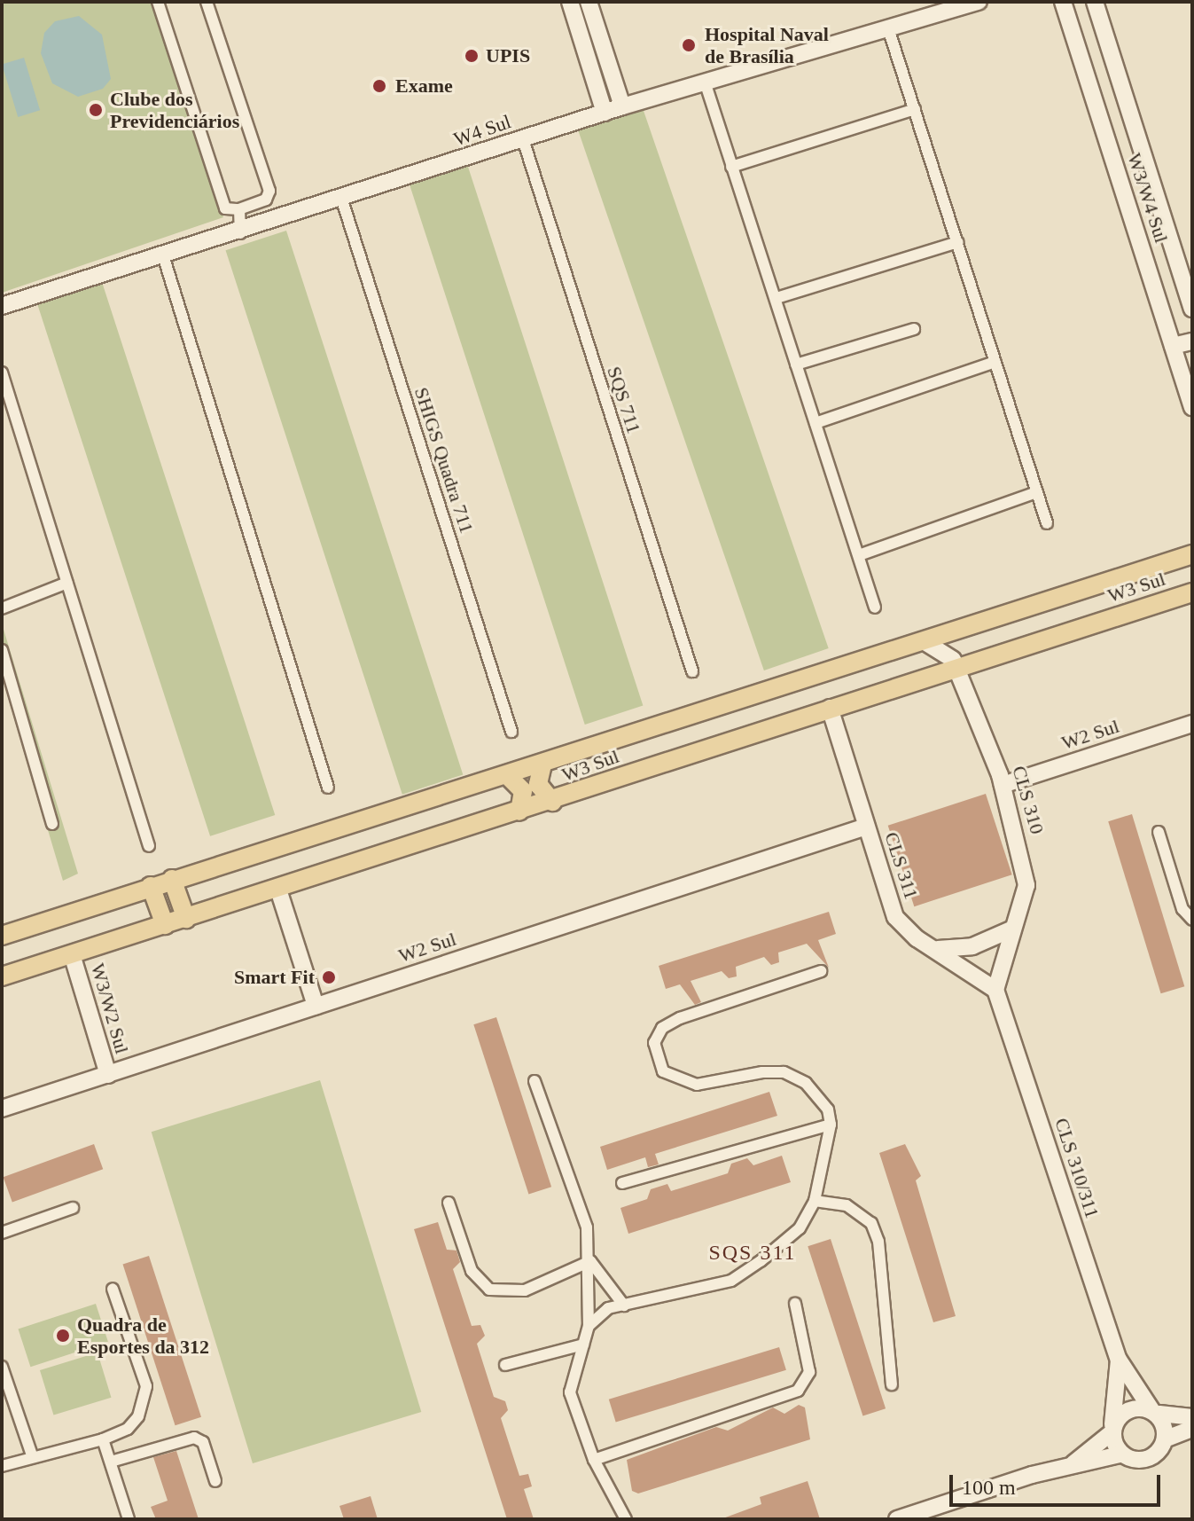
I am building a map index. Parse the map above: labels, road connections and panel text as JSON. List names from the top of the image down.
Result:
{
  "streets": {
    "main road": ["W3 Sul"],
    "street": [
      "W4 Sul",
      "W3/W4 Sul",
      "SQS 711",
      "SHIGS Quadra 711",
      "W2 Sul",
      "CLS 310",
      "CLS 311",
      "W3/W2 Sul",
      "CLS 310/311"
    ]
  },
  "crossings": [
    ["W4 Sul", "SQS 711"],
    ["W4 Sul", "SHIGS Quadra 711"],
    ["W3 Sul", "CLS 310"],
    ["W3 Sul", "CLS 311"],
    ["W3 Sul", "W3/W2 Sul"],
    ["W2 Sul", "CLS 310"],
    ["W2 Sul", "CLS 311"],
    ["W2 Sul", "W3/W2 Sul"],
    ["CLS 310", "CLS 311"],
    ["CLS 310", "CLS 310/311"],
    ["CLS 311", "CLS 310/311"]
  ],
  "districts": ["SQS 311"],
  "places": [
    "Hospital Naval de Brasília",
    "UPIS",
    "Exame",
    "Clube dos Previdenciários",
    "Smart Fit",
    "Quadra de Esportes da 312"
  ],
  "scale_bar": "100 m"
}
